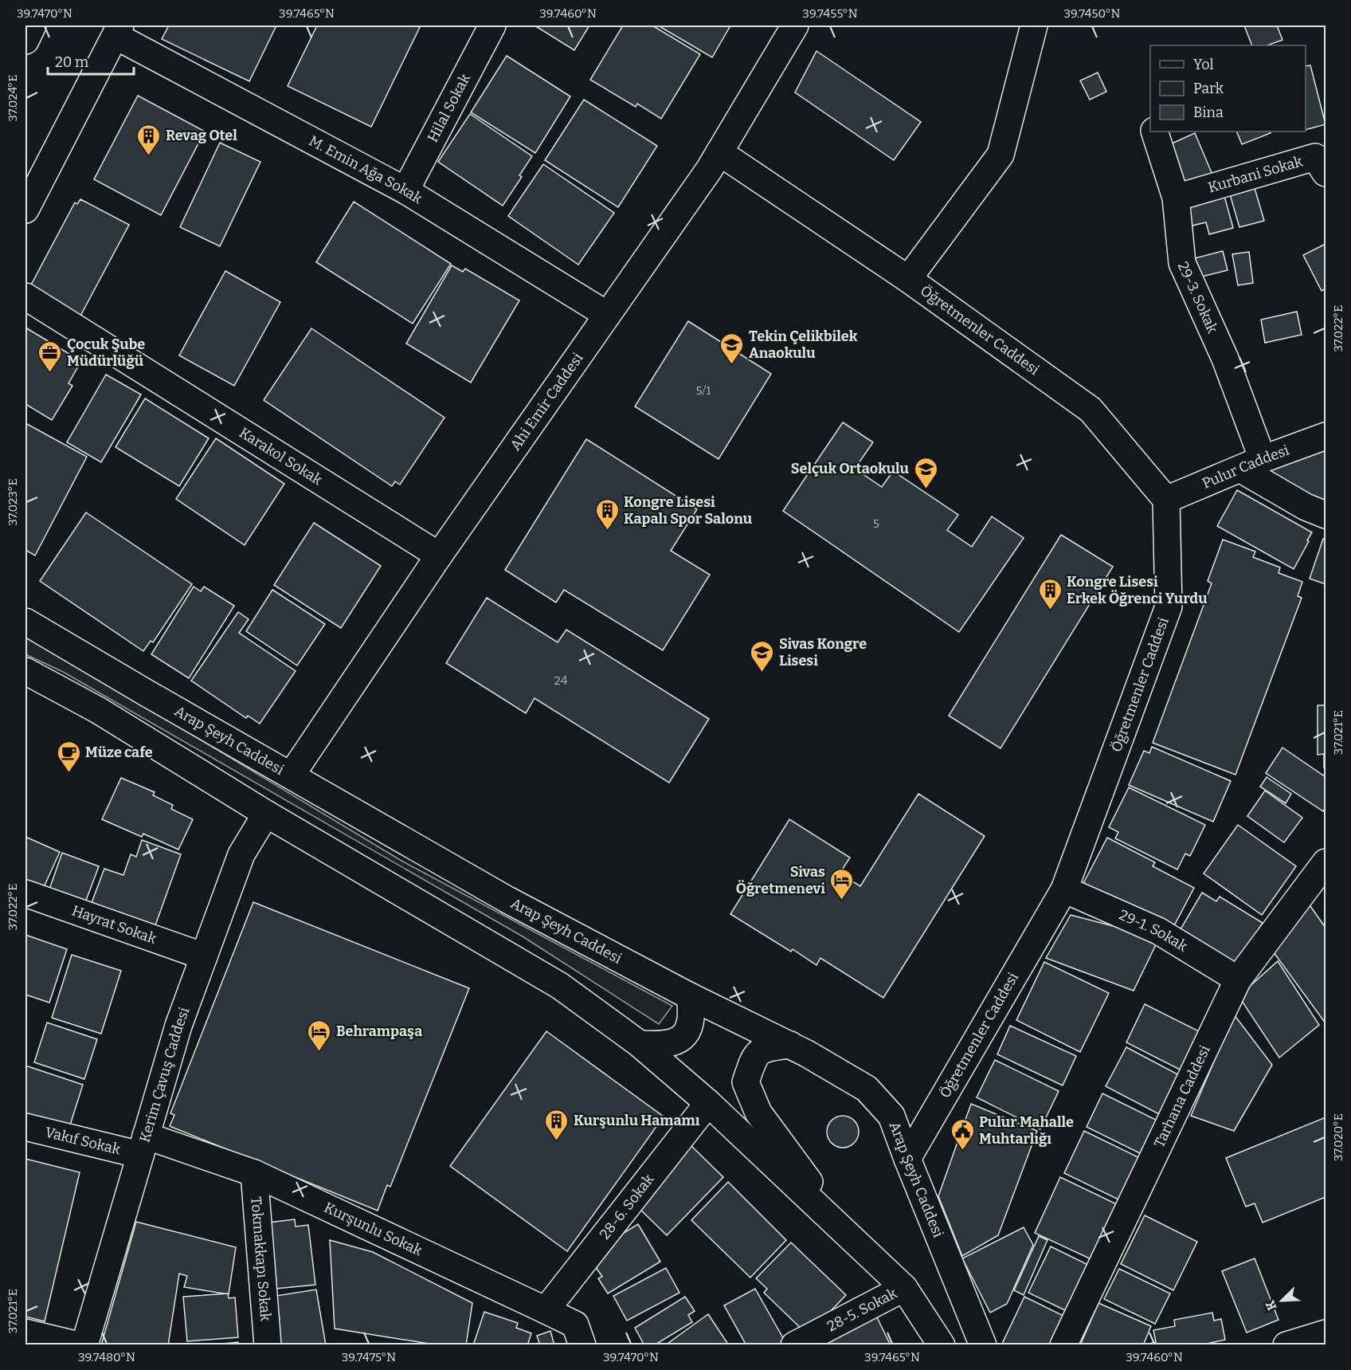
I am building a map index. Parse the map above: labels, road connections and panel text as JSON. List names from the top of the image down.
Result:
{
  "streets": {
    "street": [
      "Hilal Sokak",
      "M. Emin Ağa Sokak",
      "Kurbani Sokak",
      "29-3. Sokak",
      "Öğretmenler Caddesi",
      "Ahi Emir Caddesi",
      "Karakol Sokak",
      "Pulur Caddesi",
      "Arap Şeyh Caddesi",
      "Hayrat Sokak",
      "29-1. Sokak",
      "Kerim Çavuş Caddesi",
      "Tarhana Caddesi",
      "Vakıf Sokak",
      "28-6. Sokak",
      "Kurşunlu Sokak",
      "Tokmakkapı Sokak",
      "28-5. Sokak"
    ]
  },
  "crossings": [
    ["Hilal Sokak", "M. Emin Ağa Sokak"],
    ["M. Emin Ağa Sokak", "Ahi Emir Caddesi"],
    ["Kurbani Sokak", "29-3. Sokak"],
    ["29-3. Sokak", "Pulur Caddesi"],
    ["Öğretmenler Caddesi", "Ahi Emir Caddesi"],
    ["Öğretmenler Caddesi", "Pulur Caddesi"],
    ["Öğretmenler Caddesi", "Arap Şeyh Caddesi"],
    ["Öğretmenler Caddesi", "29-1. Sokak"],
    ["Ahi Emir Caddesi", "Karakol Sokak"],
    ["Ahi Emir Caddesi", "Arap Şeyh Caddesi"],
    ["Hayrat Sokak", "Kerim Çavuş Caddesi"],
    ["29-1. Sokak", "Tarhana Caddesi"],
    ["Kerim Çavuş Caddesi", "Vakıf Sokak"],
    ["Kerim Çavuş Caddesi", "Kurşunlu Sokak"],
    ["Vakıf Sokak", "Kurşunlu Sokak"],
    ["28-6. Sokak", "Kurşunlu Sokak"],
    ["Kurşunlu Sokak", "Tokmakkapı Sokak"]
  ],
  "places": {
    "building": [
      "Revag Otel",
      "Kongre Lisesi Kapalı Spor Salonu",
      "Kongre Lisesi Erkek Öğrenci Yurdu",
      "Kurşunlu Hamamı"
    ],
    "school or university": ["Tekin Çelikbilek Anaokulu", "Selçuk Ortaokulu", "Sivas Kongre Lisesi"],
    "office": ["Çocuk Şube Müdürlüğü"],
    "cafe": ["Müze cafe"],
    "hotel": ["Sivas Öğretmenevi", "Behrampaşa"],
    "public building": ["Pulur Mahalle Muhtarlığı"]
  },
  "house_numbers": ["5/1", "5", "24"],
  "legend": ["Yol", "Park", "Bina"],
  "scale_bar": "20 m",
  "north": "bottom left",
  "coordinates": [
    "39.7470°N",
    "39.7465°N",
    "39.7460°N",
    "39.7455°N",
    "39.7450°N",
    "37.024°E",
    "37.022°E",
    "37.023°E",
    "37.021°E",
    "37.020°E",
    "39.7480°N",
    "39.7475°N"
  ]
}
